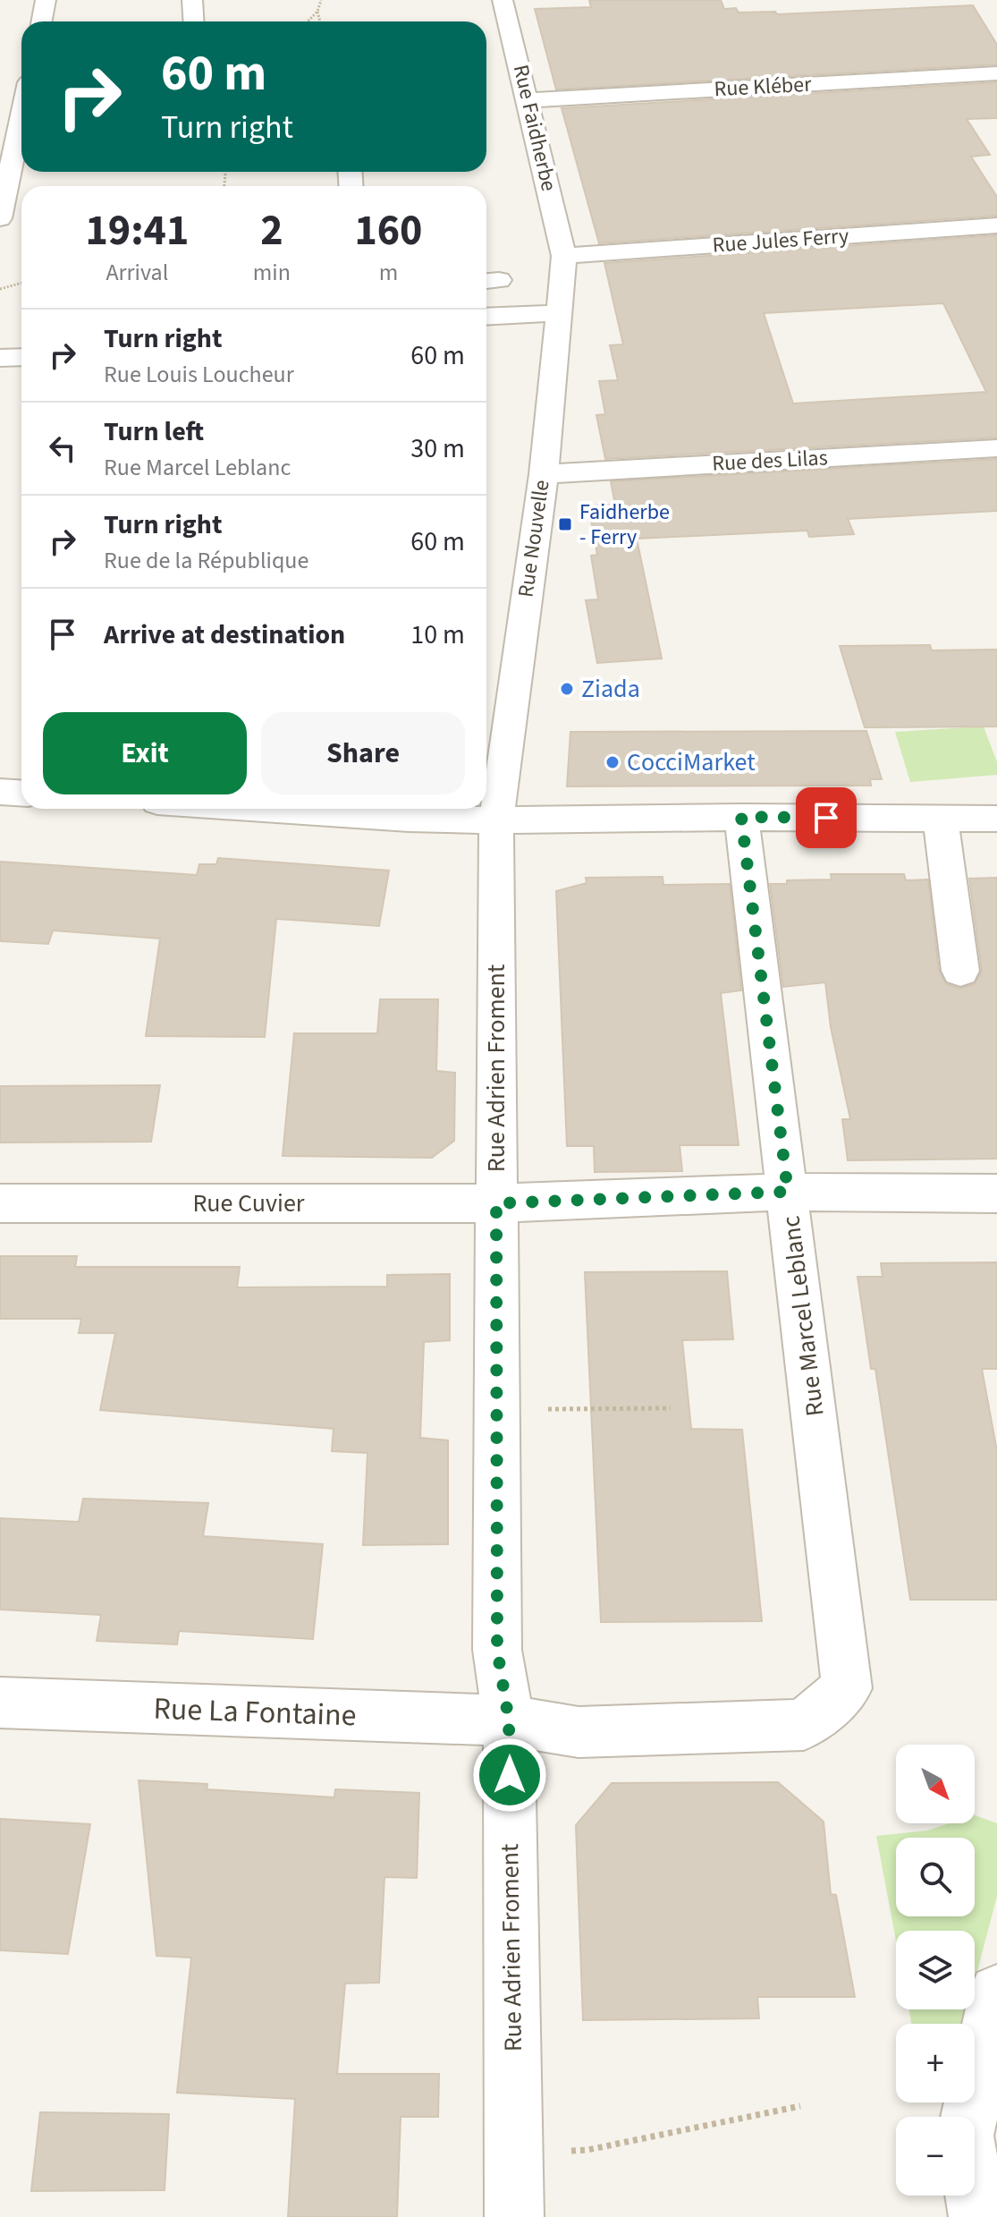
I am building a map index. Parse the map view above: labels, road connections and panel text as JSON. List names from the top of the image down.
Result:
{
  "streets": {
    "street": [
      "Rue Kléber",
      "Rue Faidherbe",
      "Rue Jules Ferry",
      "Rue des Lilas",
      "Rue Nouvelle",
      "Rue Adrien Froment",
      "Rue Cuvier",
      "Rue Marcel Leblanc",
      "Rue La Fontaine"
    ]
  },
  "crossings": [
    ["Rue Kléber", "Rue Faidherbe"],
    ["Rue Faidherbe", "Rue Jules Ferry"],
    ["Rue Faidherbe", "Rue Nouvelle"],
    ["Rue Jules Ferry", "Rue Nouvelle"],
    ["Rue des Lilas", "Rue Nouvelle"],
    ["Rue Nouvelle", "Rue Adrien Froment"],
    ["Rue Adrien Froment", "Rue Cuvier"],
    ["Rue Adrien Froment", "Rue La Fontaine"],
    ["Rue Cuvier", "Rue Marcel Leblanc"],
    ["Rue Marcel Leblanc", "Rue La Fontaine"]
  ],
  "places": {
    "transit": ["Faidherbe - Ferry"],
    "other": ["Ziada", "CocciMarket"]
  },
  "north": "bottom right",
  "page": {
    "turn": ["60 m", "Turn right"],
    "eta": [
      "19:41",
      "Arrival",
      "2",
      "min",
      "160",
      "m"
    ],
    "list": [
      {
        "name": "Turn right",
        "note": "Rue Louis Loucheur",
        "value": "60 m"
      },
      {
        "name": "Turn left",
        "note": "Rue Marcel Leblanc",
        "value": "30 m"
      },
      {
        "name": "Turn right",
        "note": "Rue de la République",
        "value": "60 m"
      },
      {
        "name": "Arrive at destination",
        "value": "10 m"
      }
    ],
    "buttons": ["Exit", "Share"],
    "map_buttons": ["+", "−"]
  }
}
